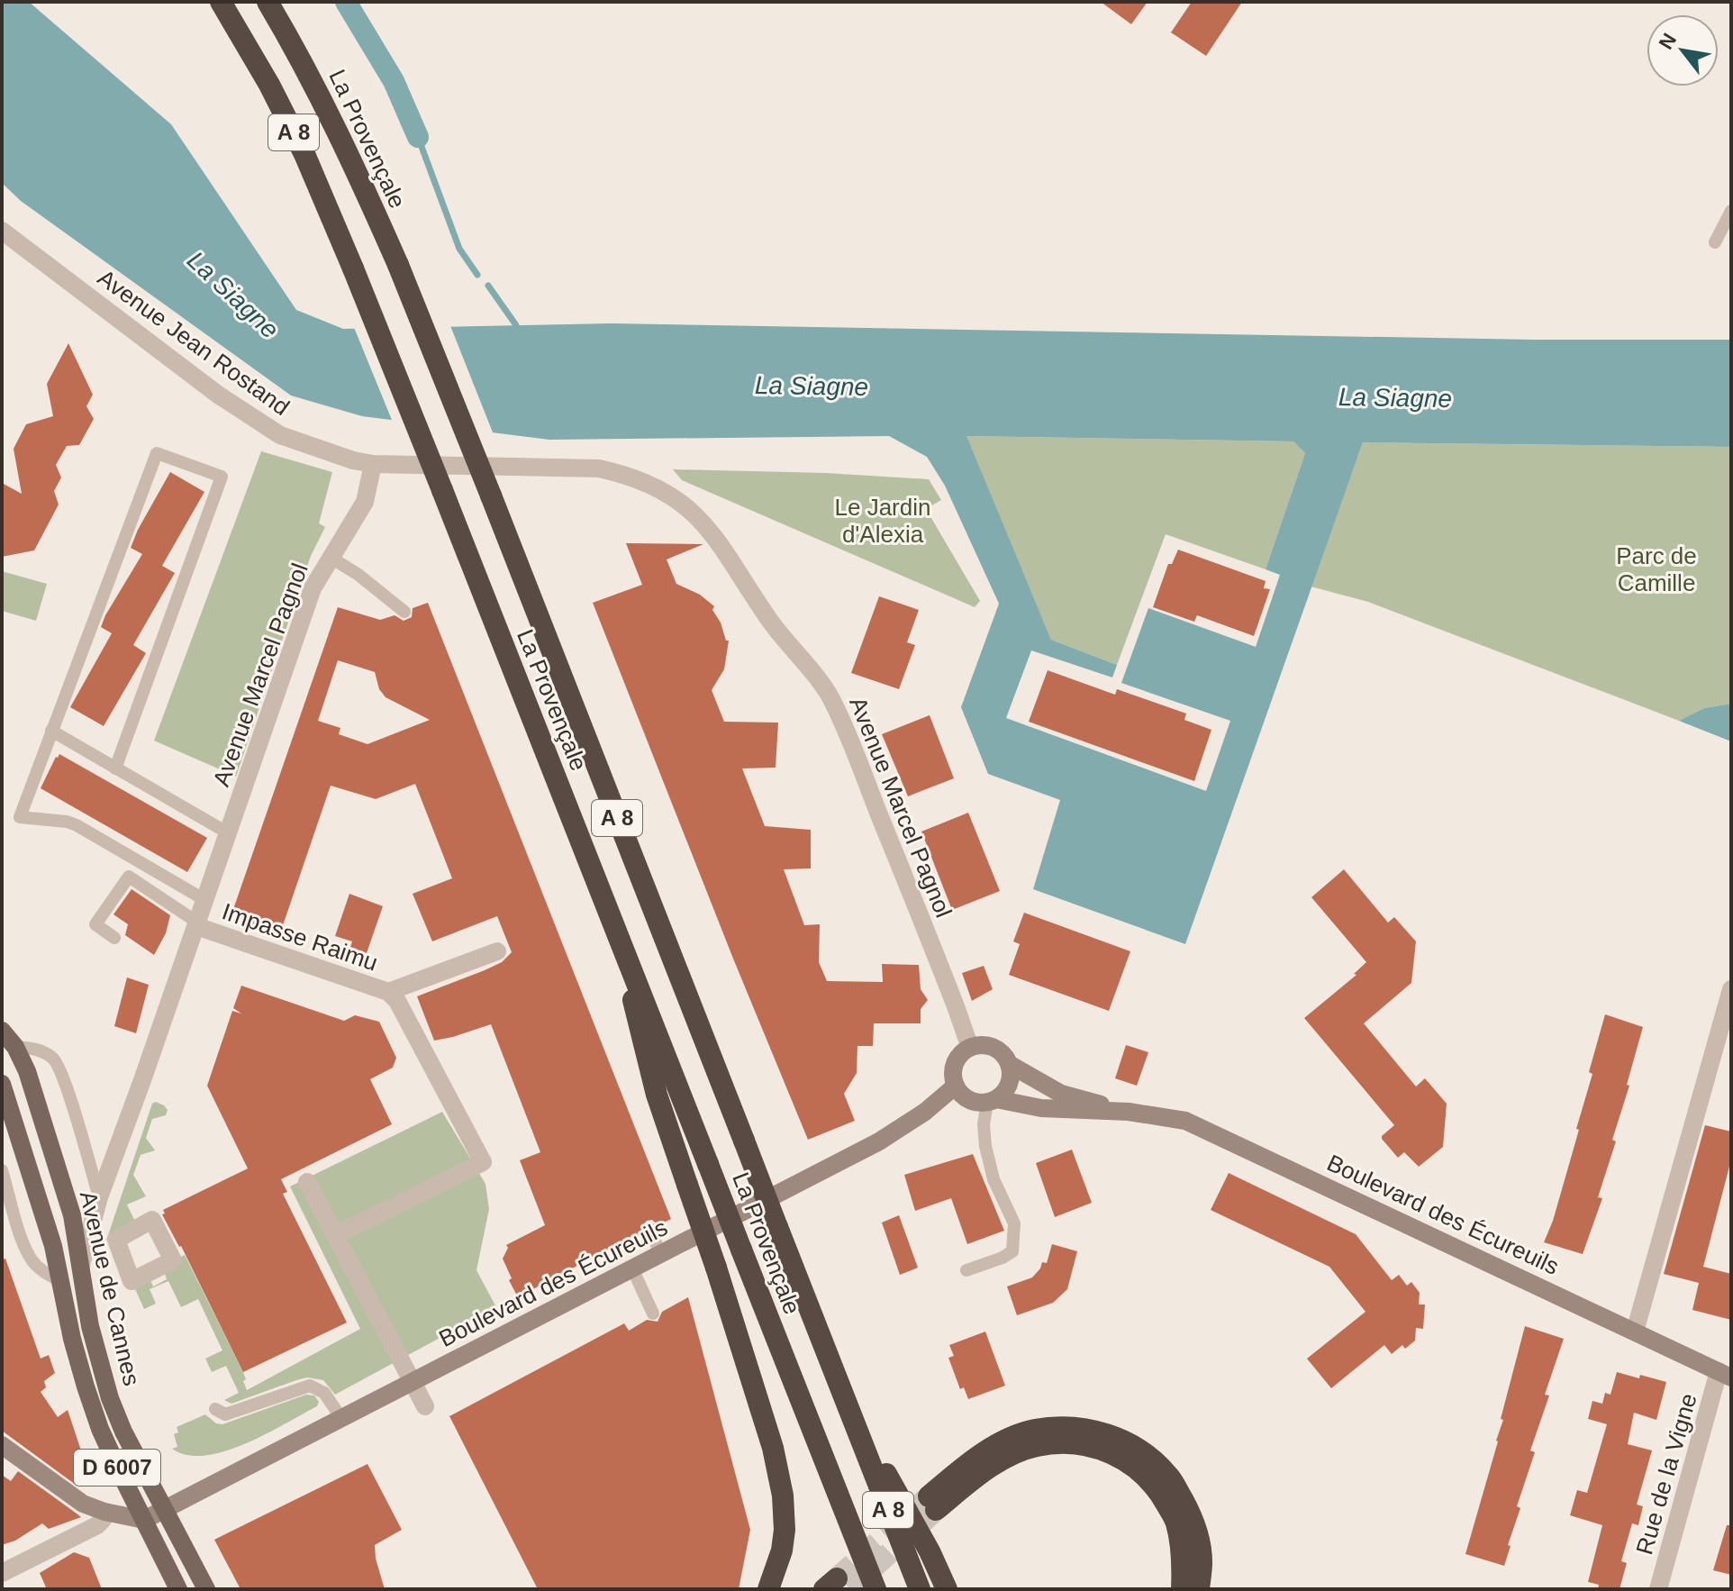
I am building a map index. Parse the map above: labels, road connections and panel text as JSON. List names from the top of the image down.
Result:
{
  "streets": {
    "highway": ["A 8", "La Provençale"],
    "main road": ["Avenue de Cannes", "D 6007"],
    "street": [
      "Avenue Jean Rostand",
      "Avenue Marcel Pagnol",
      "Impasse Raimu",
      "Boulevard des Écureuils",
      "Rue de la Vigne"
    ]
  },
  "crossings": [
    ["Avenue Jean Rostand", "Avenue Marcel Pagnol"],
    ["Avenue Marcel Pagnol", "Impasse Raimu"],
    ["Avenue Marcel Pagnol", "Boulevard des Écureuils"],
    ["Avenue Marcel Pagnol", "Avenue de Cannes"],
    ["Boulevard des Écureuils", "Avenue de Cannes"],
    ["Boulevard des Écureuils", "Rue de la Vigne"]
  ],
  "water": ["La Siagne"],
  "parks": ["Le Jardin d'Alexia", "Parc de Camille"],
  "north": "top left"
}
